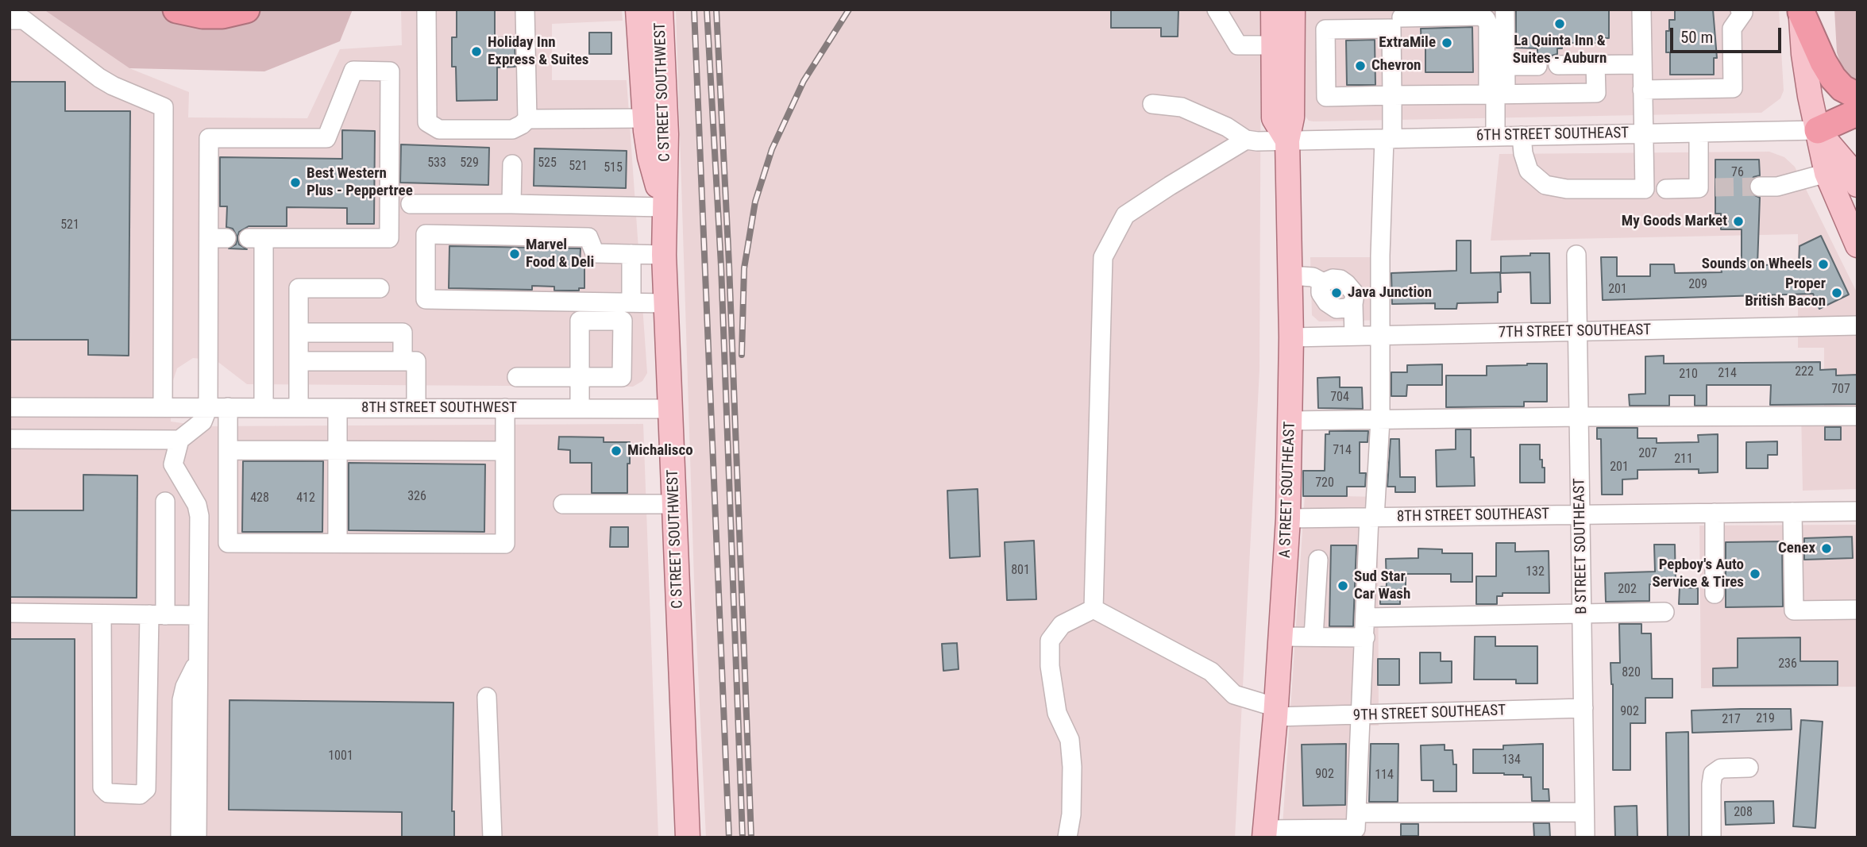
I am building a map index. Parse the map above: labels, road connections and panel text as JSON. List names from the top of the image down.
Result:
{
  "streets": {
    "main road": ["C STREET SOUTHWEST", "A STREET SOUTHEAST"],
    "street": [
      "6TH STREET SOUTHEAST",
      "7TH STREET SOUTHEAST",
      "8TH STREET SOUTHWEST",
      "8TH STREET SOUTHEAST",
      "B STREET SOUTHEAST",
      "9TH STREET SOUTHEAST"
    ]
  },
  "crossings": [
    ["C STREET SOUTHWEST", "8TH STREET SOUTHWEST"],
    ["6TH STREET SOUTHEAST", "A STREET SOUTHEAST"],
    ["7TH STREET SOUTHEAST", "A STREET SOUTHEAST"],
    ["7TH STREET SOUTHEAST", "B STREET SOUTHEAST"],
    ["A STREET SOUTHEAST", "8TH STREET SOUTHEAST"],
    ["A STREET SOUTHEAST", "9TH STREET SOUTHEAST"],
    ["8TH STREET SOUTHEAST", "B STREET SOUTHEAST"],
    ["B STREET SOUTHEAST", "9TH STREET SOUTHEAST"]
  ],
  "places": [
    "La Quinta Inn & Suites - Auburn",
    "ExtraMile",
    "Holiday Inn Express & Suites",
    "Chevron",
    "Best Western Plus - Peppertree",
    "My Goods Market",
    "Marvel Food & Deli",
    "Sounds on Wheels",
    "Java Junction",
    "Proper British Bacon",
    "Michalisco",
    "Cenex",
    "Pepboy's Auto Service & Tires",
    "Sud Star Car Wash"
  ],
  "house_numbers": [
    "533",
    "529",
    "525",
    "521",
    "515",
    "76",
    "521",
    "209",
    "201",
    "222",
    "214",
    "210",
    "707",
    "704",
    "714",
    "207",
    "211",
    "201",
    "720",
    "326",
    "428",
    "412",
    "801",
    "132",
    "202",
    "236",
    "820",
    "902",
    "219",
    "217",
    "1001",
    "134",
    "902",
    "114",
    "208"
  ],
  "scale_bar": "50 m"
}
